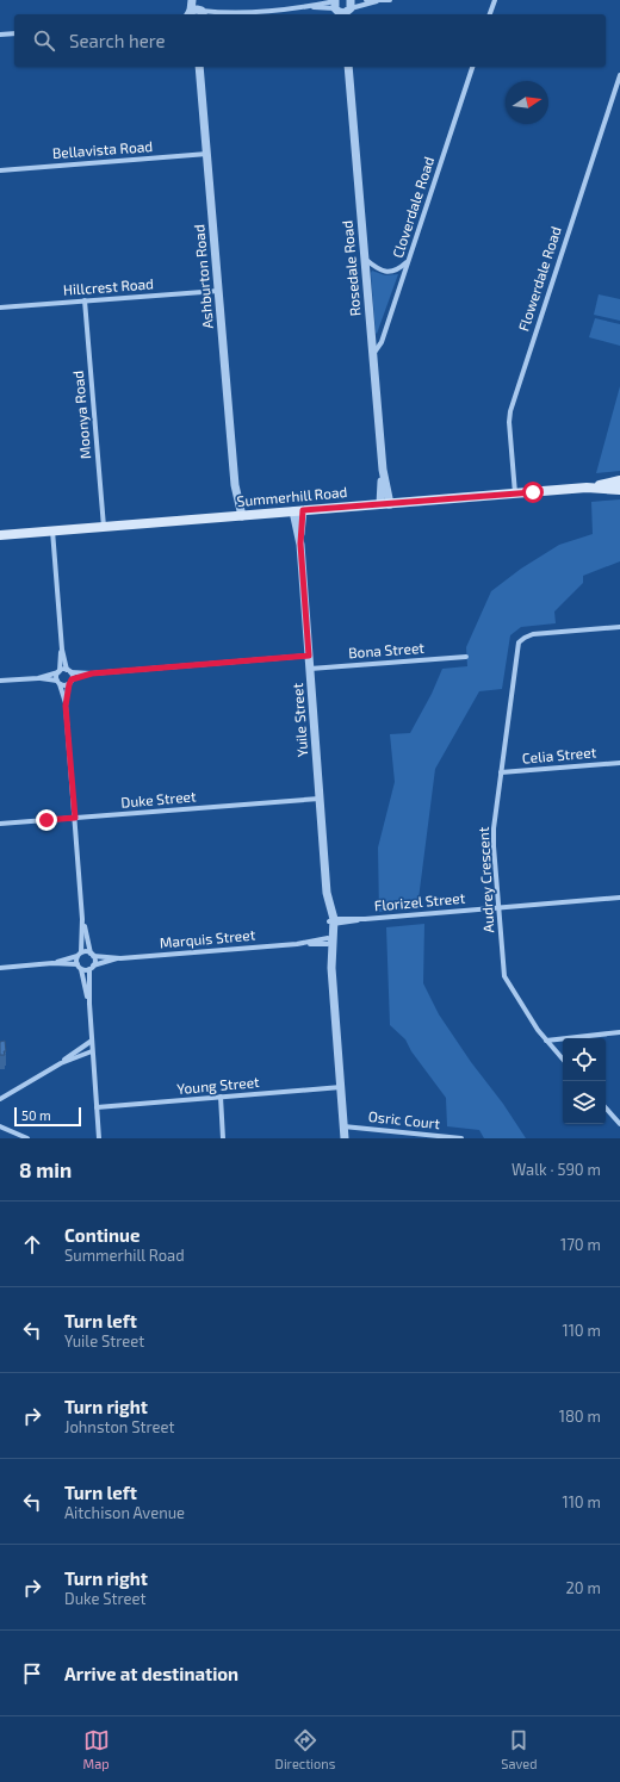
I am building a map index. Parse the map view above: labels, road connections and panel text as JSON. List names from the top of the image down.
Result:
{
  "streets": {
    "main road": ["Summerhill Road"],
    "street": [
      "Bellavista Road",
      "Cloverdale Road",
      "Rosedale Road",
      "Ashburton Road",
      "Flowerdale Road",
      "Hillcrest Road",
      "Moonya Road",
      "Bona Street",
      "Yuile Street",
      "Celia Street",
      "Duke Street",
      "Audrey Crescent",
      "Florizel Street",
      "Marquis Street",
      "Young Street",
      "Osric Court"
    ]
  },
  "crossings": [
    ["Bellavista Road", "Ashburton Road"],
    ["Cloverdale Road", "Rosedale Road"],
    ["Rosedale Road", "Summerhill Road"],
    ["Ashburton Road", "Hillcrest Road"],
    ["Ashburton Road", "Summerhill Road"],
    ["Flowerdale Road", "Summerhill Road"],
    ["Hillcrest Road", "Moonya Road"],
    ["Moonya Road", "Summerhill Road"],
    ["Summerhill Road", "Yuile Street"],
    ["Bona Street", "Yuile Street"],
    ["Yuile Street", "Duke Street"],
    ["Yuile Street", "Florizel Street"],
    ["Yuile Street", "Marquis Street"],
    ["Yuile Street", "Young Street"],
    ["Yuile Street", "Osric Court"],
    ["Celia Street", "Audrey Crescent"],
    ["Audrey Crescent", "Florizel Street"]
  ],
  "scale_bar": "50 m",
  "north": "right",
  "page": {
    "search": "Search here",
    "scale": "50 m",
    "heading": ["8 min", "Walk · 590 m"],
    "list": [
      ["Continue", "Summerhill Road", "170 m"],
      ["Turn left", "Yuile Street", "110 m"],
      ["Turn right", "Johnston Street", "180 m"],
      ["Turn left", "Aitchison Avenue", "110 m"],
      ["Turn right", "Duke Street", "20 m"],
      "Arrive at destination"
    ],
    "nav": ["Map", "Directions", "Saved"]
  }
}
